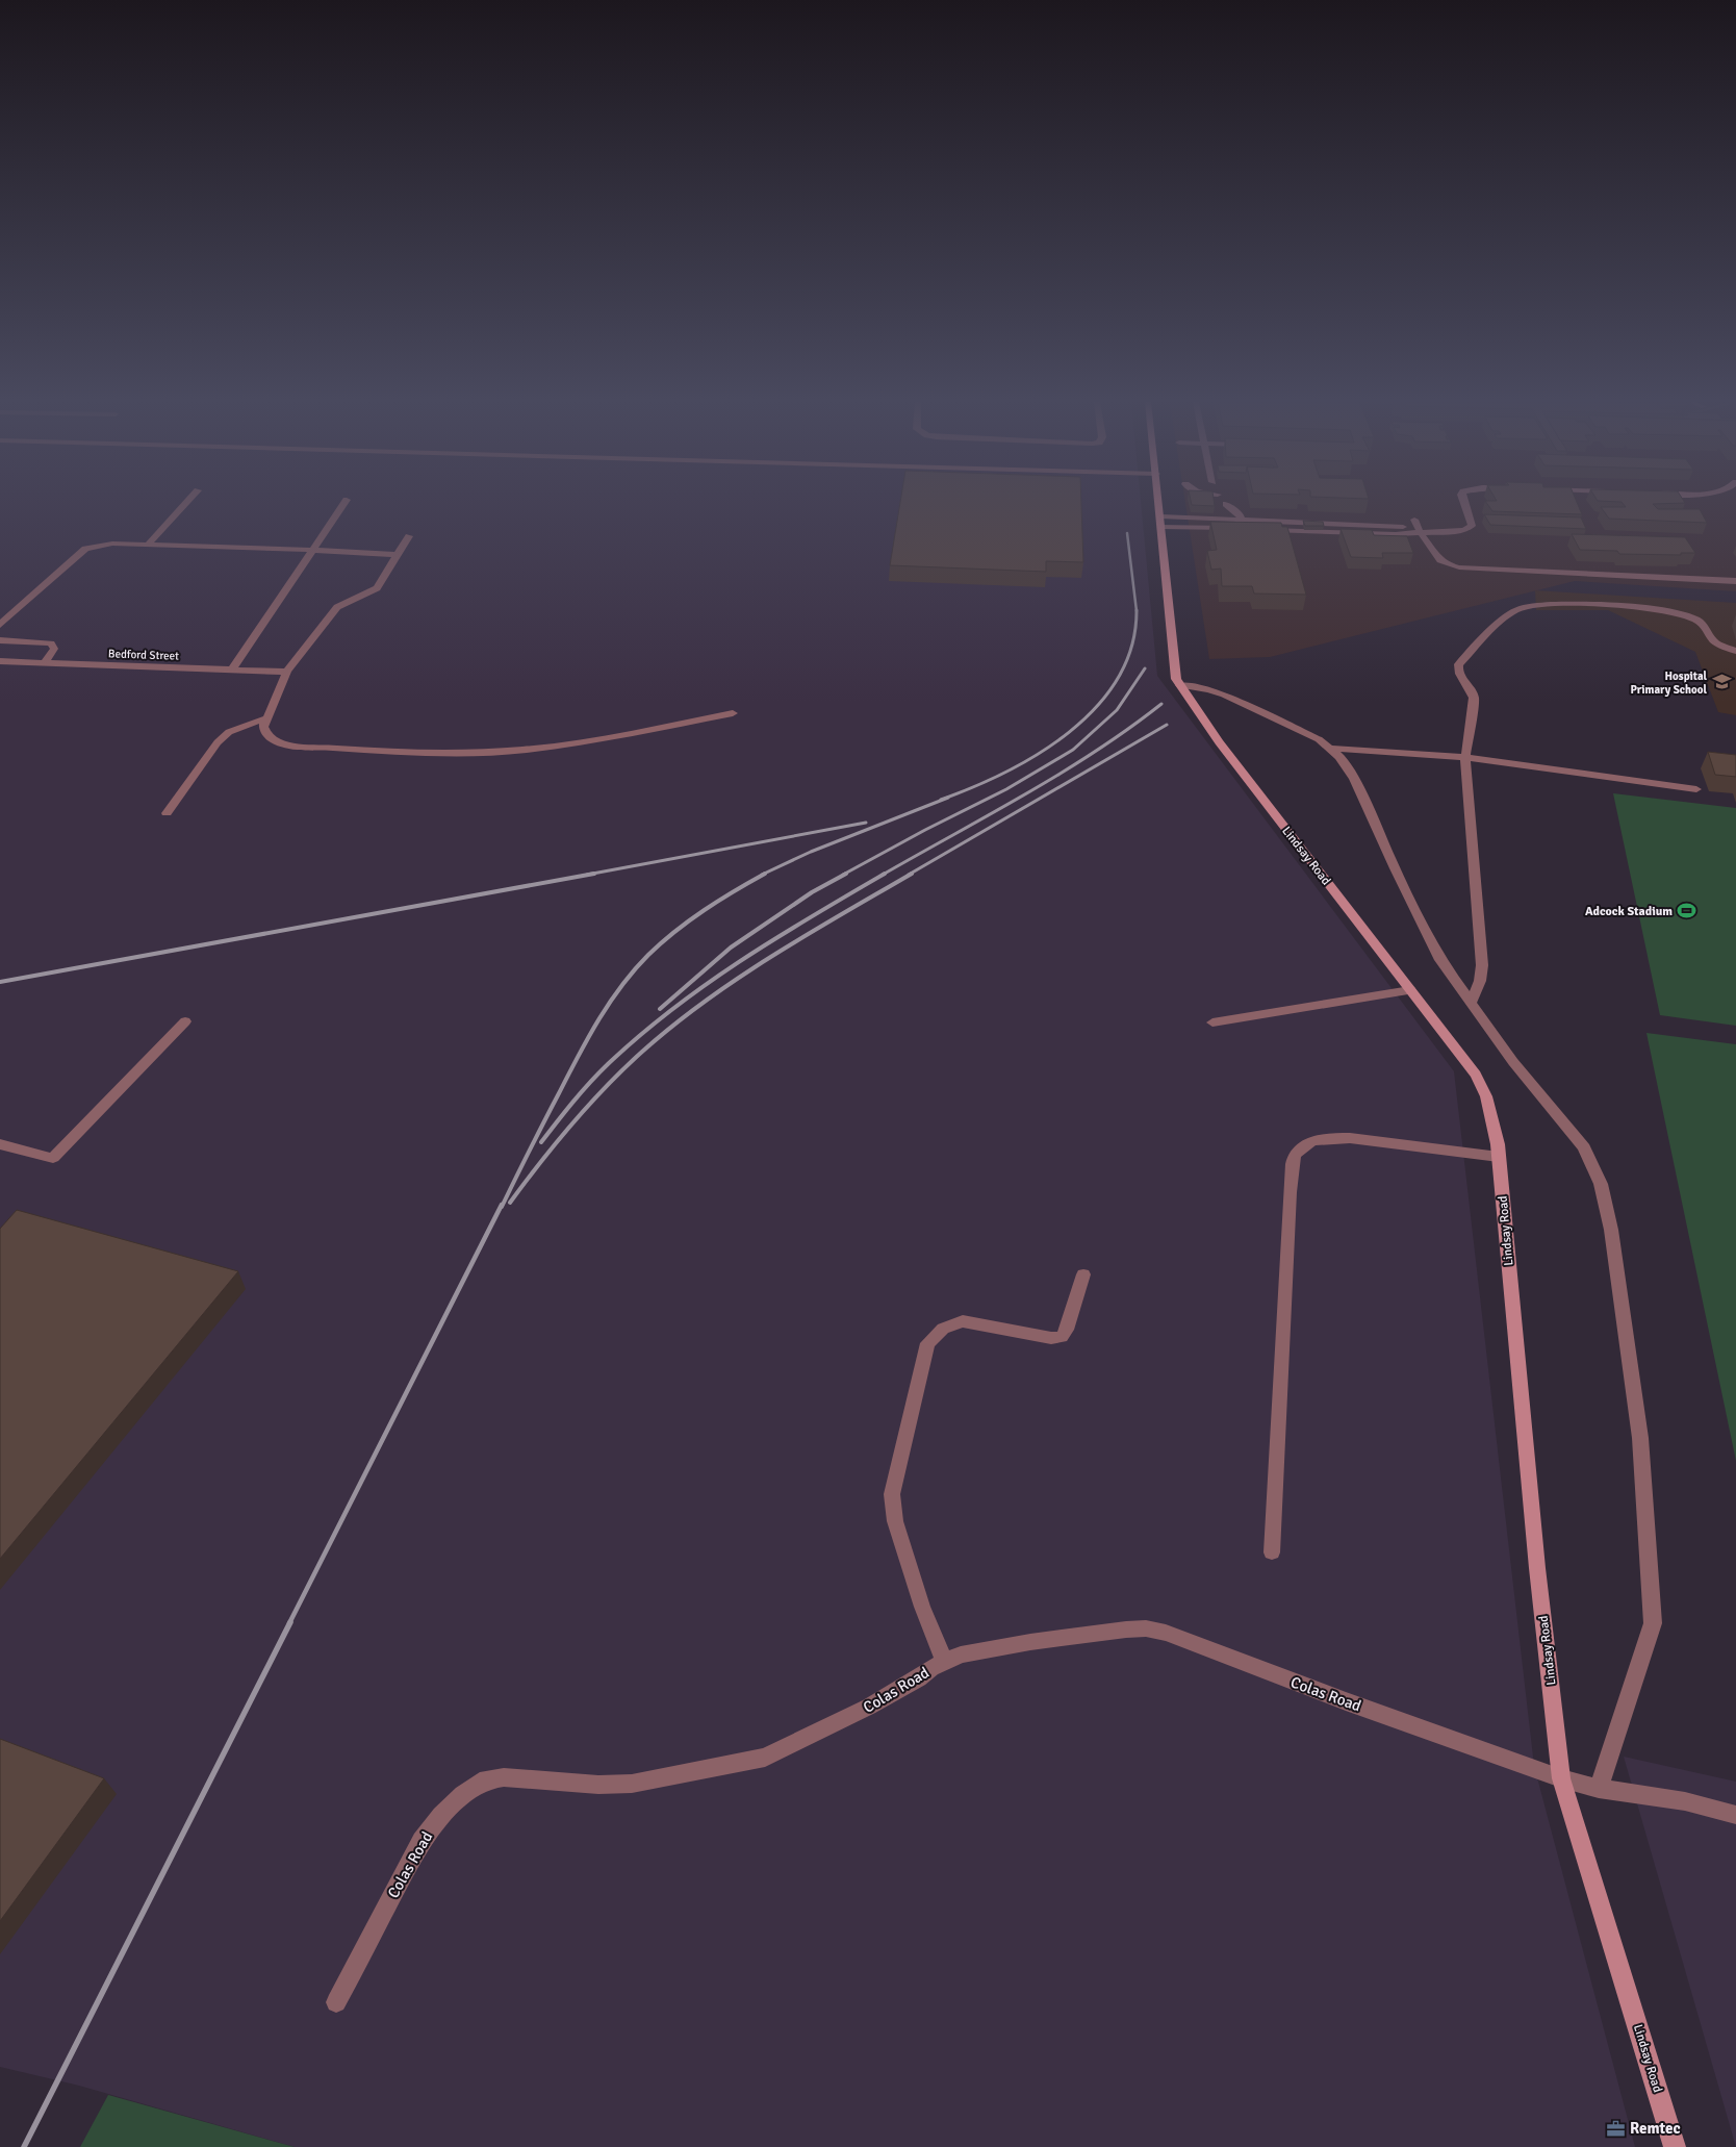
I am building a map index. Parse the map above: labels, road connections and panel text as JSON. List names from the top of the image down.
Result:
{
  "streets": {
    "street": ["Lindsay Road"],
    "lane": ["Bedford Street", "Colas Road"]
  },
  "crossings": [
    ["Lindsay Road", "Colas Road"]
  ],
  "places": {
    "school or university": ["Hospital Primary School"],
    "sports": ["Adcock Stadium"],
    "office": ["Remtec"]
  }
}
